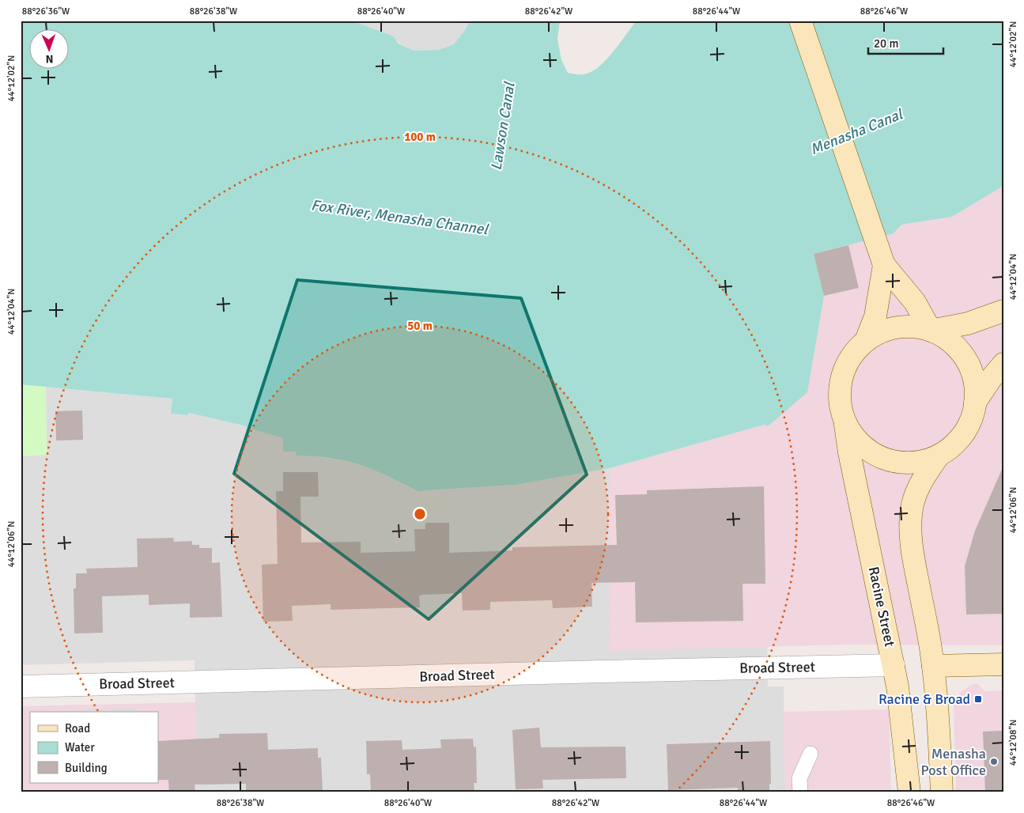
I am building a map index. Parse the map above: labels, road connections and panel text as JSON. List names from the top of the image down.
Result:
{
  "streets": {
    "main road": ["Racine Street"],
    "street": ["Broad Street"]
  },
  "crossings": [
    ["Racine Street", "Broad Street"]
  ],
  "water": ["Lawson Canal", "Menasha Canal", "Fox River, Menasha Channel"],
  "places": {
    "transit": ["Racine & Broad"],
    "other": ["Menasha Post Office"]
  },
  "legend": ["Road", "Water", "Building"],
  "scale_bar": "20 m",
  "north": "bottom",
  "coordinates": [
    "88°26'36\"W",
    "88°26'38\"W",
    "88°26'40\"W",
    "88°26'42\"W",
    "88°26'44\"W",
    "88°26'46\"W",
    "44°12'02\"N",
    "44°12'04\"N",
    "44°12'06\"N",
    "44°12'08\"N"
  ],
  "rings": ["100 m", "50 m"]
}
